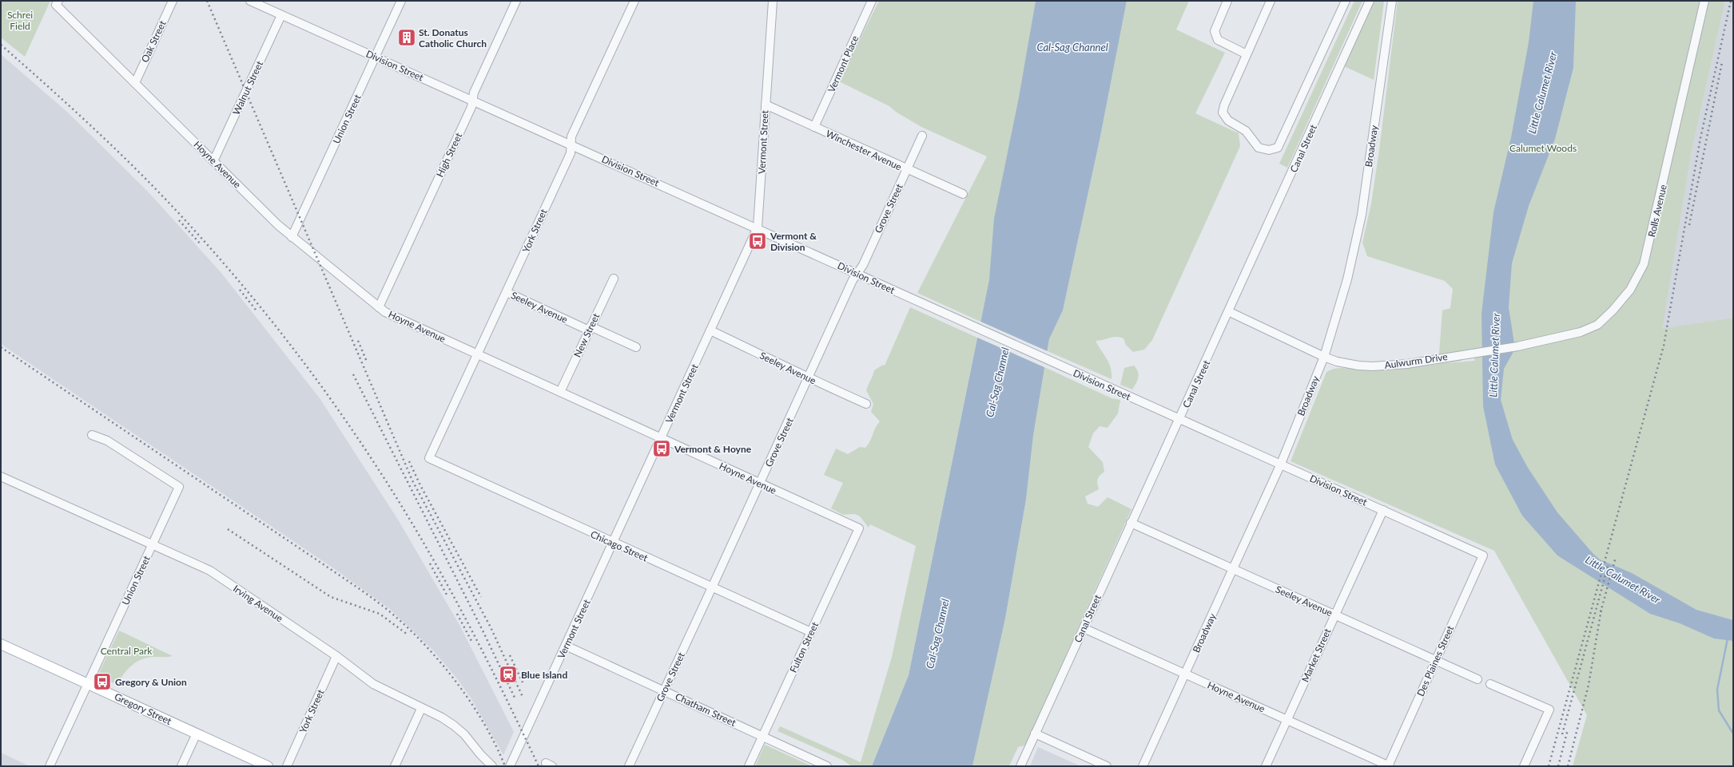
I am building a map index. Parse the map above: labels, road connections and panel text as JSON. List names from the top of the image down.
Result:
{
  "streets": {
    "main road": ["Gregory Street"],
    "street": [
      "Oak Street",
      "Vermont Place",
      "Division Street",
      "Walnut Street",
      "Union Street",
      "Vermont Street",
      "Broadway",
      "Canal Street",
      "Winchester Avenue",
      "High Street",
      "Hoyne Avenue",
      "Grove Street",
      "Rolls Avenue",
      "York Street",
      "Seeley Avenue",
      "New Street",
      "Aulwurm Drive",
      "Chicago Street",
      "Irving Avenue",
      "Fulton Street",
      "Market Street",
      "Des Plaines Street",
      "Chatham Street"
    ]
  },
  "crossings": [
    ["Oak Street", "Hoyne Avenue"],
    ["Vermont Place", "Winchester Avenue"],
    ["Division Street", "Walnut Street"],
    ["Division Street", "Union Street"],
    ["Division Street", "Vermont Street"],
    ["Division Street", "Broadway"],
    ["Division Street", "Canal Street"],
    ["Division Street", "High Street"],
    ["Division Street", "Grove Street"],
    ["Division Street", "York Street"],
    ["Division Street", "Market Street"],
    ["Division Street", "Des Plaines Street"],
    ["Walnut Street", "Hoyne Avenue"],
    ["Union Street", "Hoyne Avenue"],
    ["Union Street", "Irving Avenue"],
    ["Union Street", "Gregory Street"],
    ["Vermont Street", "Winchester Avenue"],
    ["Vermont Street", "Hoyne Avenue"],
    ["Vermont Street", "Seeley Avenue"],
    ["Vermont Street", "Chicago Street"],
    ["Vermont Street", "Chatham Street"],
    ["Broadway", "Hoyne Avenue"],
    ["Broadway", "Seeley Avenue"],
    ["Broadway", "Aulwurm Drive"],
    ["Canal Street", "Hoyne Avenue"],
    ["Canal Street", "Seeley Avenue"],
    ["Canal Street", "Aulwurm Drive"],
    ["Winchester Avenue", "Grove Street"],
    ["High Street", "Hoyne Avenue"],
    ["Hoyne Avenue", "Grove Street"],
    ["Hoyne Avenue", "York Street"],
    ["Hoyne Avenue", "New Street"],
    ["Hoyne Avenue", "Fulton Street"],
    ["Hoyne Avenue", "Market Street"],
    ["Hoyne Avenue", "Des Plaines Street"],
    ["Grove Street", "Seeley Avenue"],
    ["Grove Street", "Chicago Street"],
    ["Grove Street", "Chatham Street"],
    ["Rolls Avenue", "Aulwurm Drive"],
    ["York Street", "Seeley Avenue"],
    ["York Street", "Chicago Street"],
    ["York Street", "Irving Avenue"],
    ["Seeley Avenue", "New Street"],
    ["Seeley Avenue", "Market Street"],
    ["Seeley Avenue", "Des Plaines Street"],
    ["Chicago Street", "Fulton Street"],
    ["Fulton Street", "Chatham Street"]
  ],
  "water": ["Cal-Sag Channel", "Little Calumet River"],
  "parks": ["Schrei Field", "Calumet Woods", "Central Park"],
  "places": {
    "building": ["St. Donatus Catholic Church"],
    "bus stop": ["Vermont & Division", "Vermont & Hoyne", "Gregory & Union"],
    "station": ["Blue Island"]
  }
}
